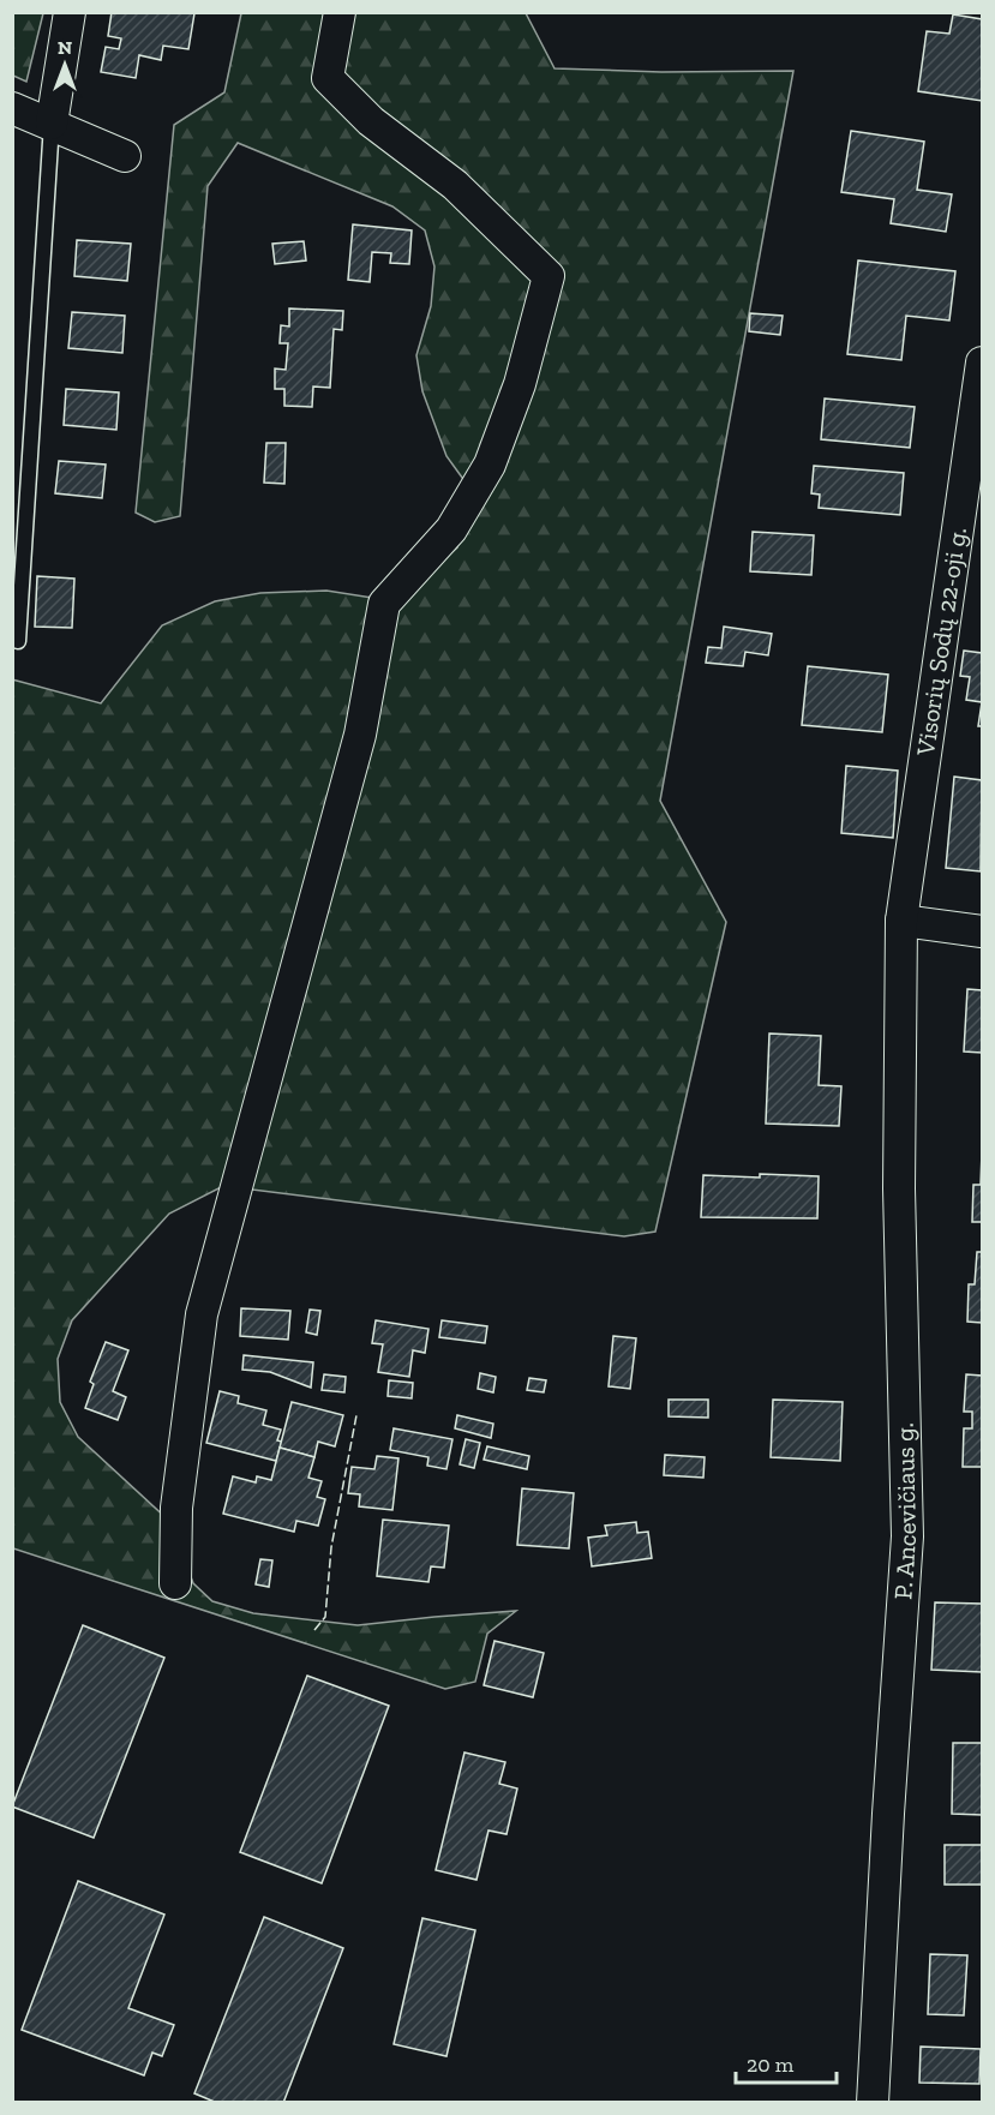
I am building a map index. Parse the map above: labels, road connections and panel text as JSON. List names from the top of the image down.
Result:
{
  "streets": {
    "street": ["Visorių Sodų 22-oji g.", "P. Ancevičiaus g."]
  },
  "crossings": [
    ["Visorių Sodų 22-oji g.", "P. Ancevičiaus g."]
  ],
  "scale_bar": "20 m",
  "north": "top"
}
